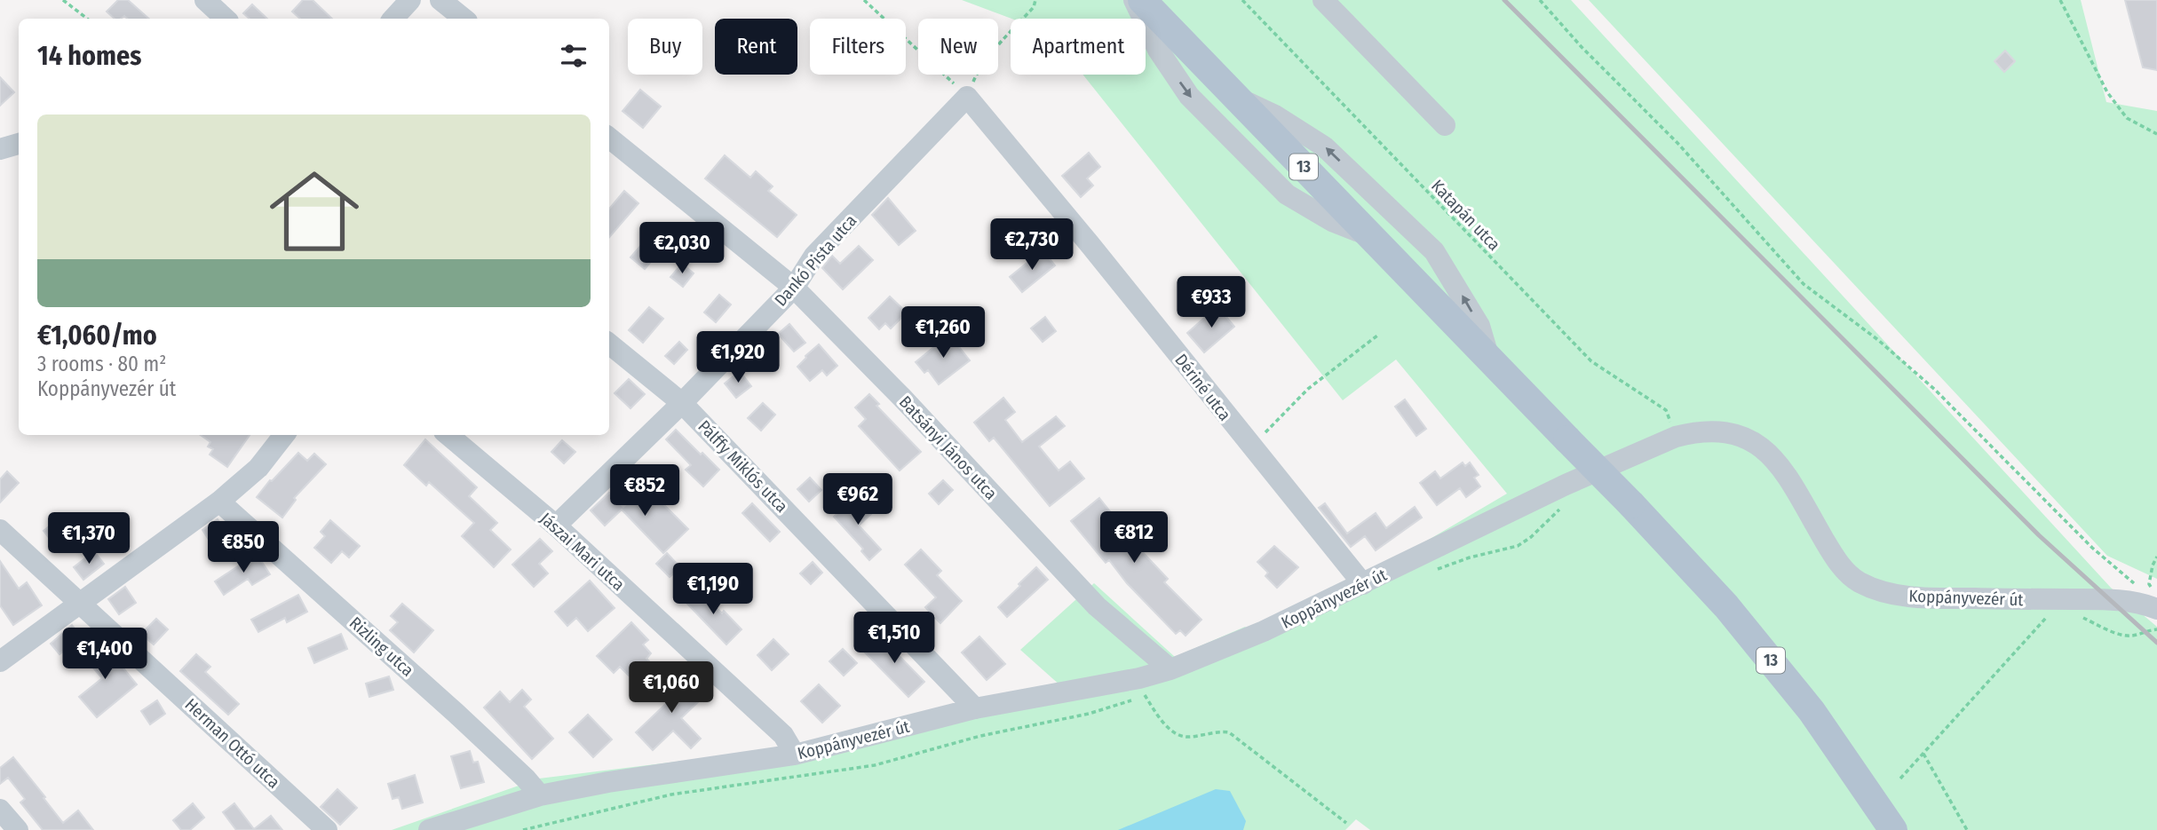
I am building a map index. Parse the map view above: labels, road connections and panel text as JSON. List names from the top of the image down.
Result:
{
  "streets": {
    "main road": ["13"],
    "street": [
      "Dankó Pista utca",
      "Dériné utca",
      "Batsányi János utca",
      "Pálffy Miklós utca",
      "Jászai Mari utca",
      "Koppányvezér út",
      "Rizling utca",
      "Herman Ottó utca"
    ],
    "path": ["Katapán utca"]
  },
  "crossings": [
    ["Katapán utca", "Koppányvezér út"],
    ["Dankó Pista utca", "Dériné utca"],
    ["Dankó Pista utca", "Batsányi János utca"],
    ["Dankó Pista utca", "Pálffy Miklós utca"],
    ["Dankó Pista utca", "Jászai Mari utca"],
    ["Dériné utca", "Koppányvezér út"],
    ["Batsányi János utca", "Koppányvezér út"],
    ["Pálffy Miklós utca", "Koppányvezér út"],
    ["Jászai Mari utca", "Koppányvezér út"],
    ["Koppányvezér út", "Rizling utca"]
  ],
  "page": {
    "chip": [
      "Buy",
      "Rent",
      "Filters",
      "New",
      "Apartment"
    ],
    "heading": "14 homes",
    "list": [
      {
        "name": "€1,060/mo",
        "note": "3 rooms · 80 m² · Koppányvezér út"
      }
    ],
    "price": [
      "€2,730",
      "€2,030",
      "€933",
      "€1,260",
      "€1,920",
      "€852",
      "€962",
      "€812",
      "€1,370",
      "€850",
      "€1,190",
      "€1,510",
      "€1,400",
      "€1,060"
    ]
  }
}
